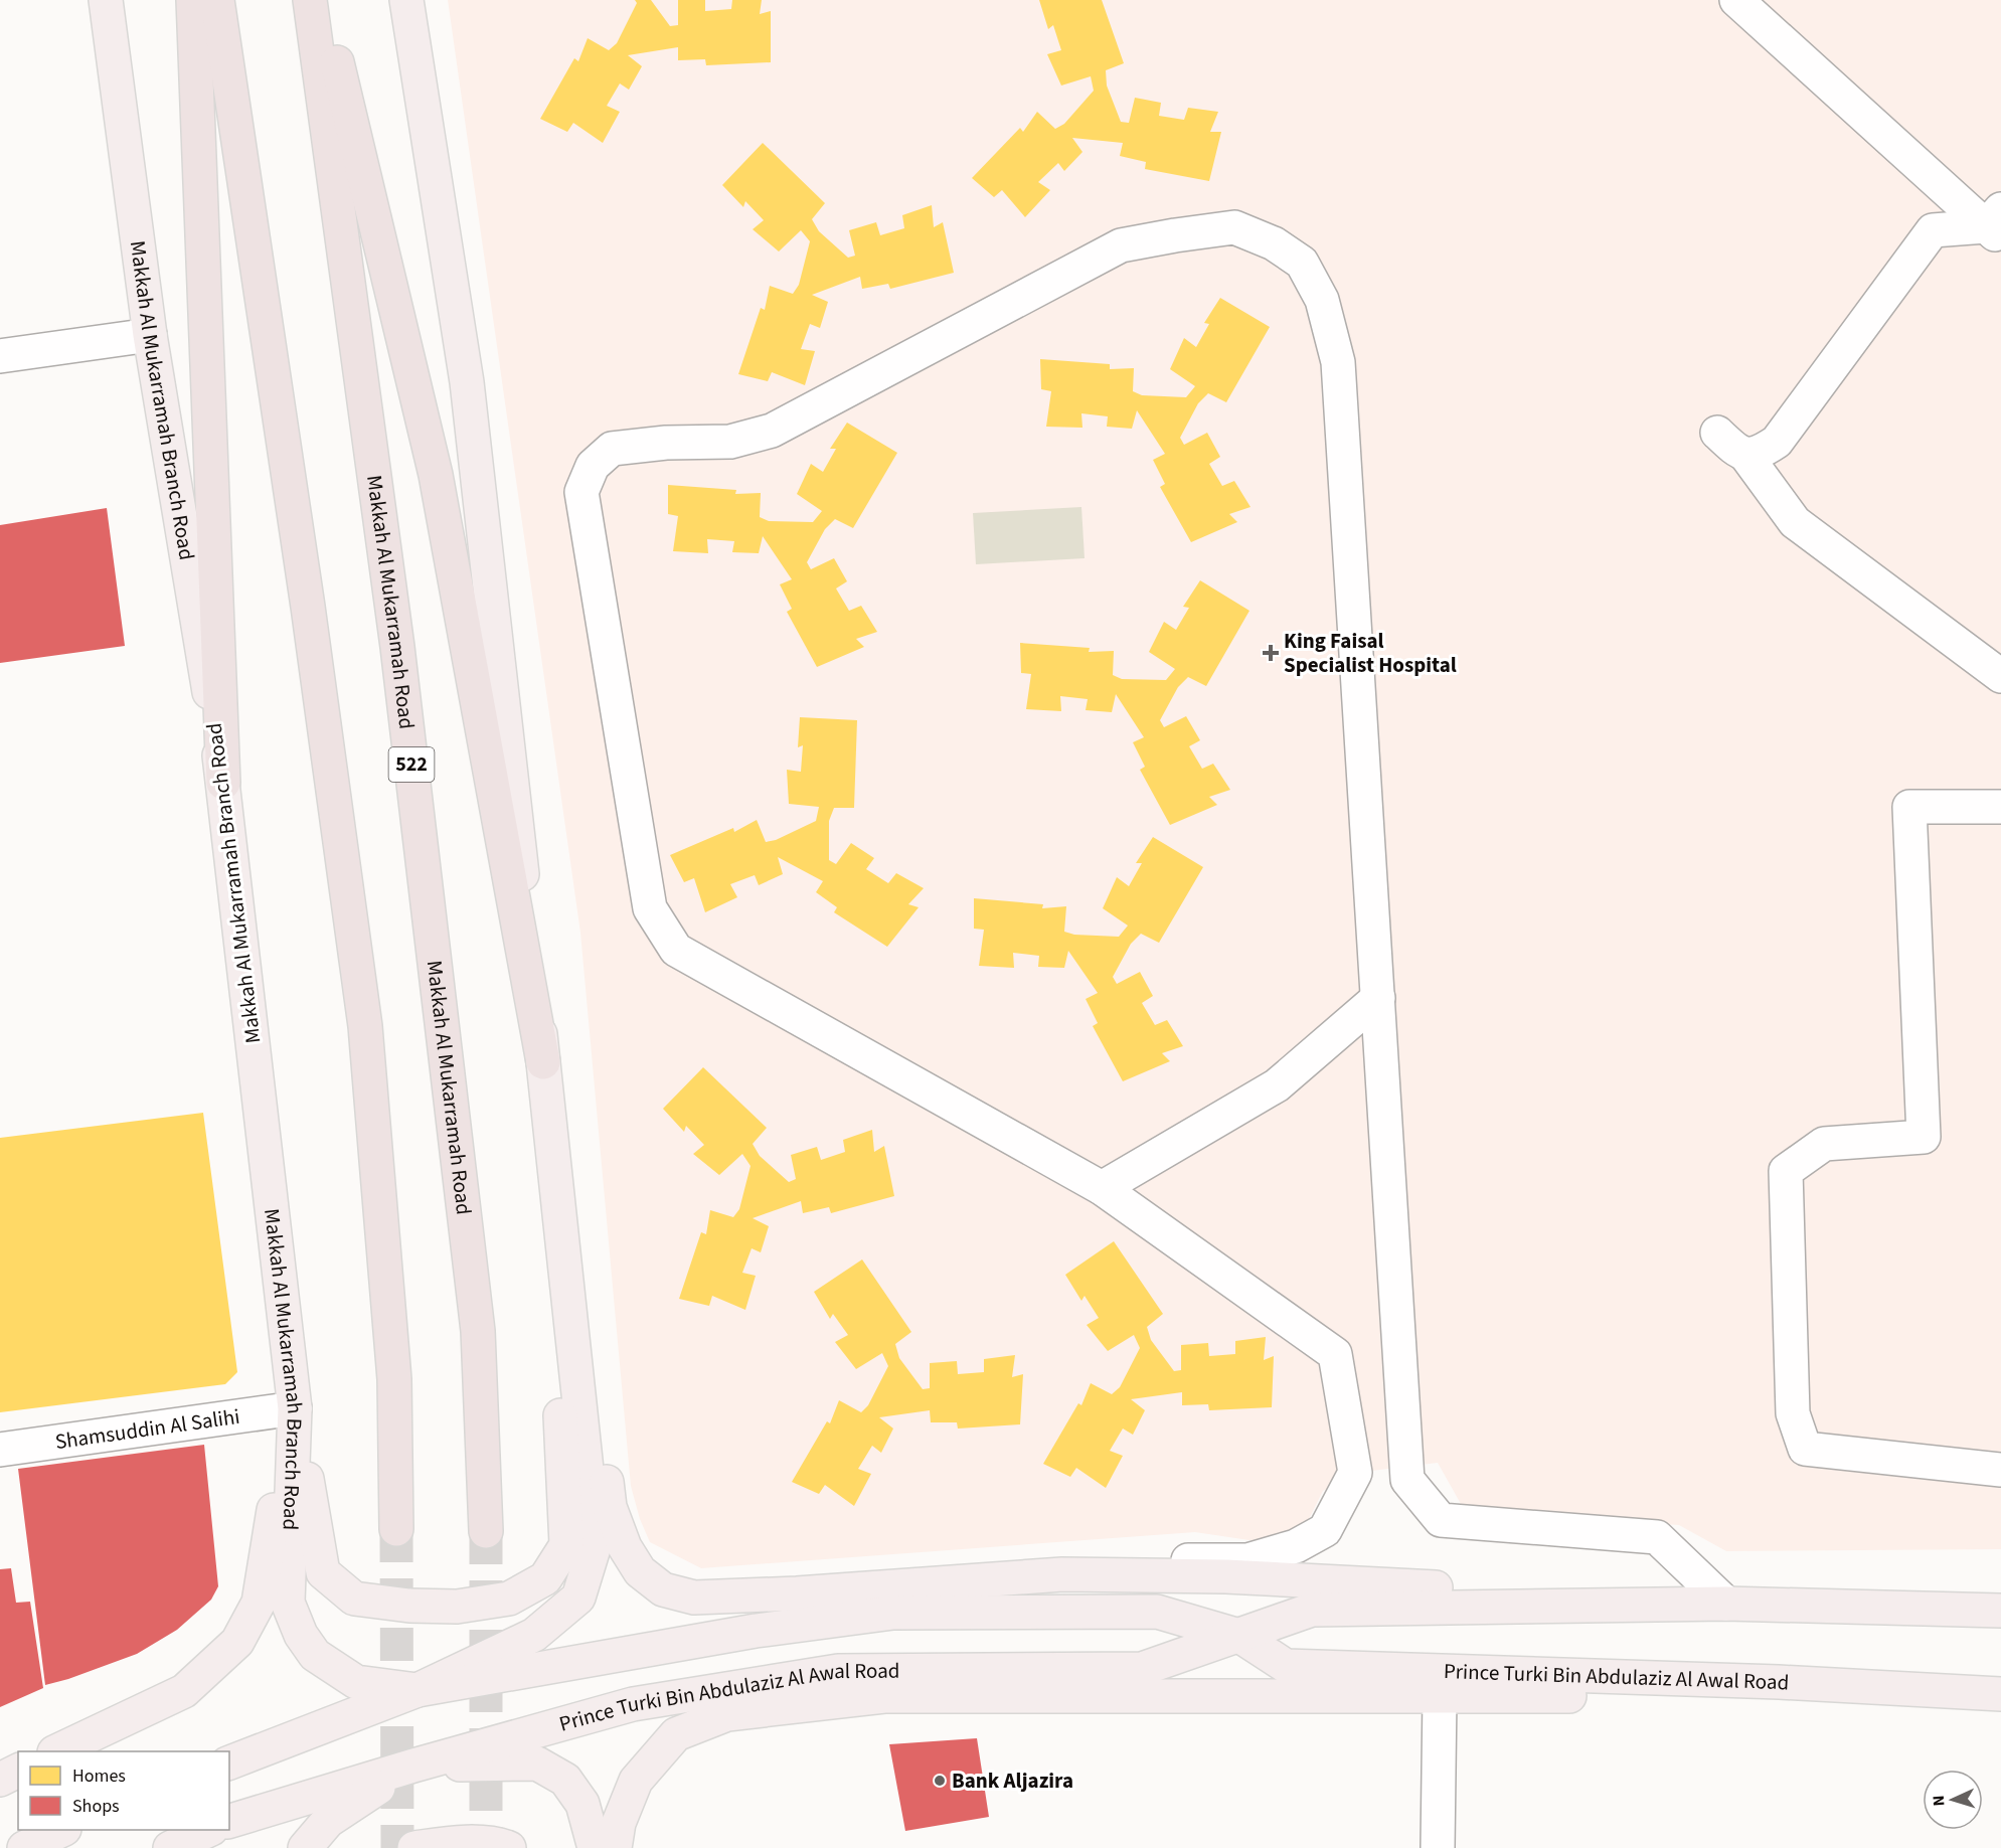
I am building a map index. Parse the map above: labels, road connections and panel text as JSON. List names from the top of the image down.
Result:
{
  "streets": {
    "highway": ["Makkah Al Mukarramah Road", "522"],
    "main road": ["Makkah Al Mukarramah Branch Road", "Prince Turki Bin Abdulaziz Al Awal Road"],
    "street": ["Shamsuddin Al Salihi"]
  },
  "crossings": [
    ["Makkah Al Mukarramah Branch Road", "Shamsuddin Al Salihi"],
    ["Makkah Al Mukarramah Branch Road", "Prince Turki Bin Abdulaziz Al Awal Road"]
  ],
  "places": {
    "health": ["King Faisal Specialist Hospital"],
    "other": ["Bank Aljazira"]
  },
  "legend": ["Homes", "Shops"],
  "north": "left"
}
